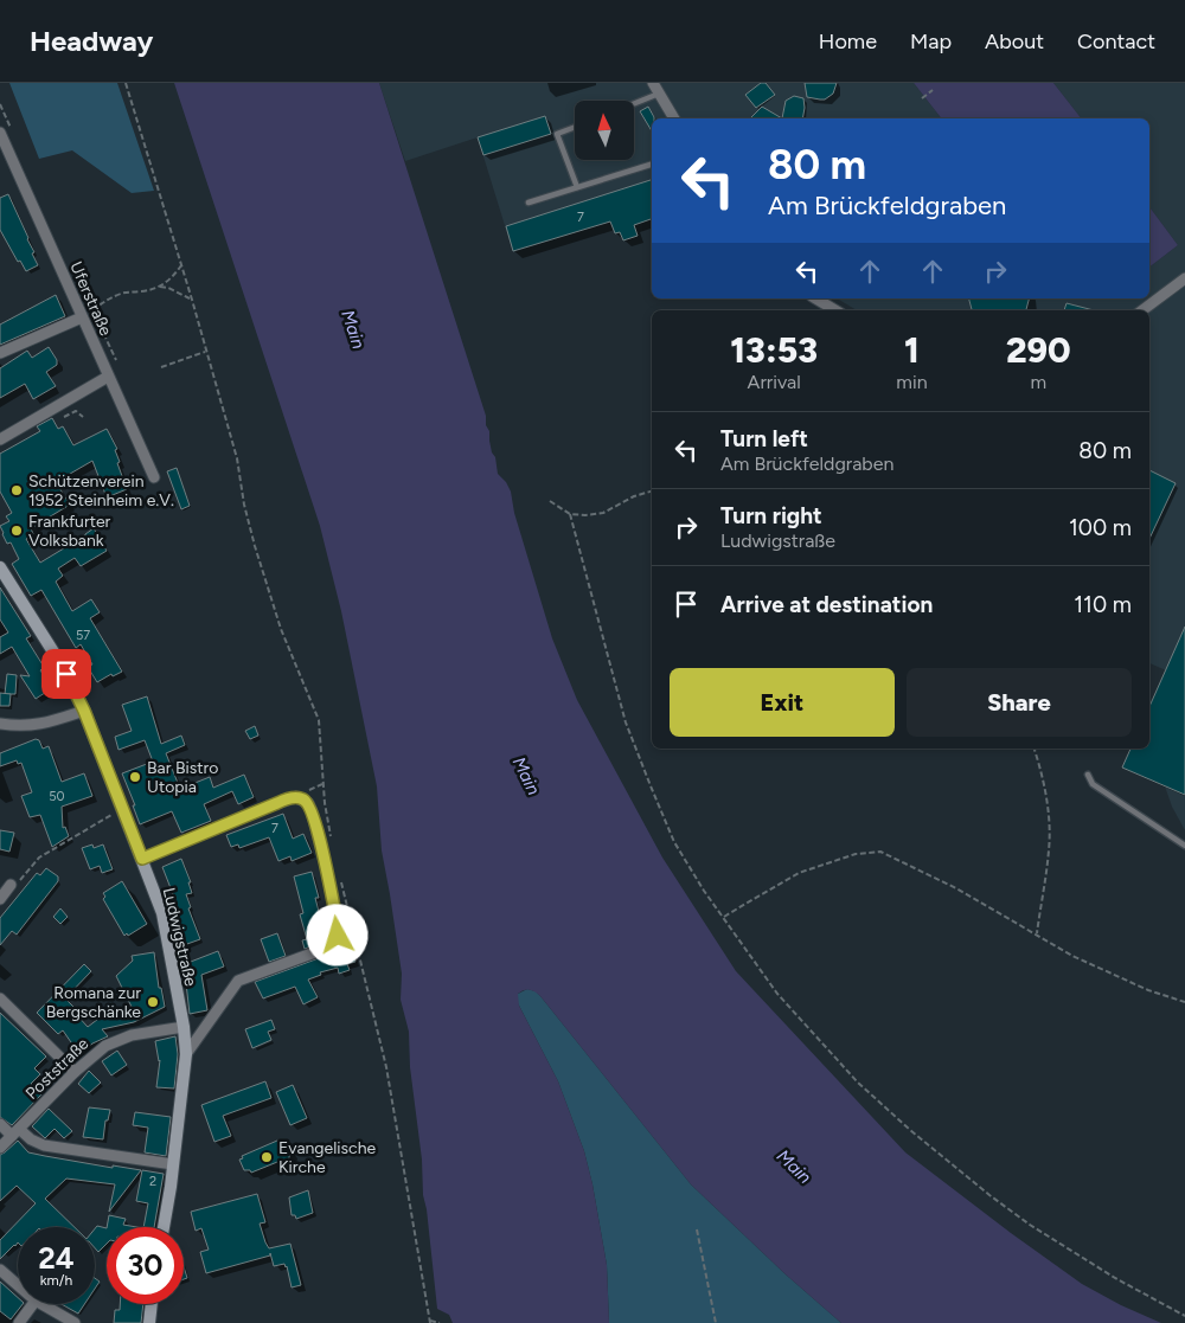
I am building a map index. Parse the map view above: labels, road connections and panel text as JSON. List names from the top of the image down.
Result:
{
  "streets": {
    "main road": ["Ludwigstraße"],
    "street": ["Uferstraße", "Poststraße"]
  },
  "crossings": [
    ["Ludwigstraße", "Poststraße"]
  ],
  "water": ["Main"],
  "places": [
    "Schützenverein 1952 Steinheim e.V.",
    "Frankfurter Volksbank",
    "Bar Bistro Utopia",
    "Romana zur Bergschänke",
    "Evangelische Kirche"
  ],
  "house_numbers": [
    "7",
    "57",
    "50",
    "7",
    "2"
  ],
  "north": "top",
  "page": {
    "header": "Headway",
    "nav": [
      "Home",
      "Map",
      "About",
      "Contact"
    ],
    "turn": ["80 m", "Am Brückfeldgraben"],
    "eta": [
      "13:53",
      "Arrival",
      "1",
      "min",
      "290",
      "m"
    ],
    "list": [
      {
        "name": "Turn left",
        "note": "Am Brückfeldgraben",
        "value": "80 m"
      },
      {
        "name": "Turn right",
        "note": "Ludwigstraße",
        "value": "100 m"
      },
      {
        "name": "Arrive at destination",
        "value": "110 m"
      }
    ],
    "buttons": ["Exit", "Share"],
    "speed": "24 km/h",
    "limit": "30"
  }
}
